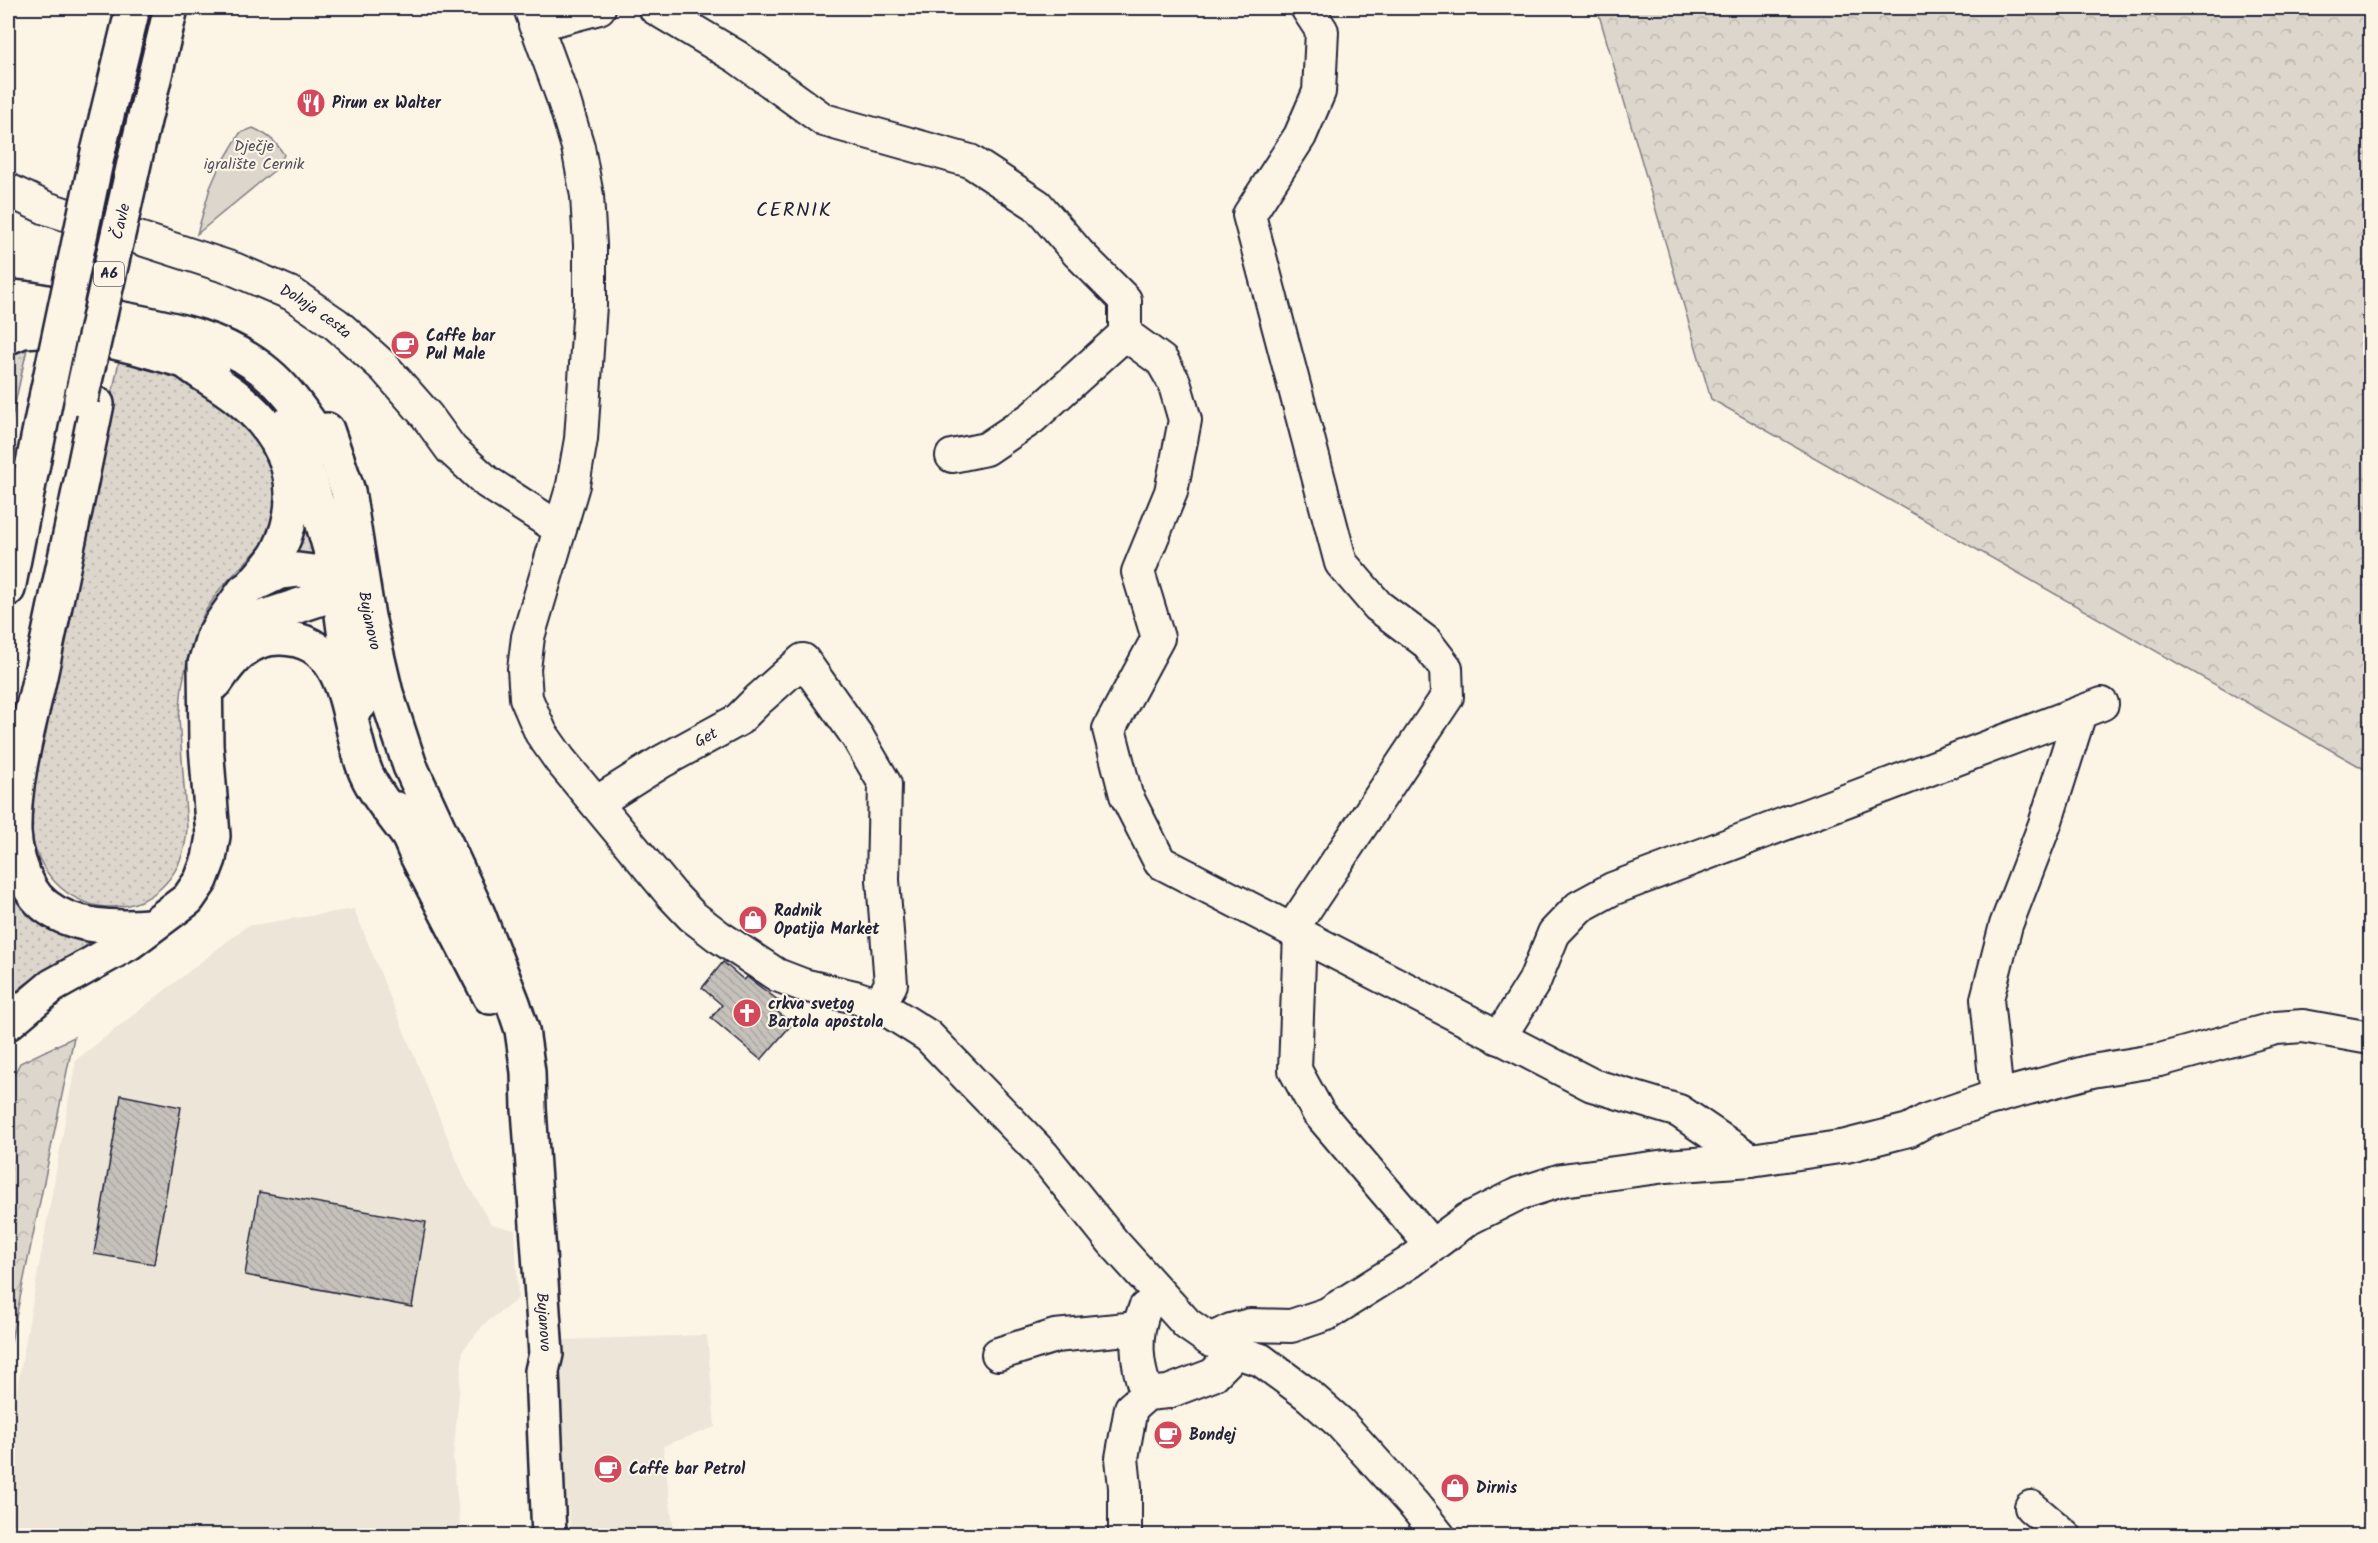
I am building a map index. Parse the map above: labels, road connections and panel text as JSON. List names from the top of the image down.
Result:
{
  "streets": {
    "main road": ["Čavle", "A6", "Bujanovo"],
    "street": ["Dolnja cesta", "Get"]
  },
  "crossings": [
    ["Čavle", "A6"]
  ],
  "districts": ["CERNIK"],
  "parks": ["Dječje igralište Cernik"],
  "places": {
    "restaurant": ["Pirun ex Walter"],
    "cafe": ["Caffe bar Pul Male", "Bondej", "Caffe bar Petrol"],
    "shop": ["Radnik Opatija Market", "Dirnis"],
    "church": ["crkva svetog Bartola apostola"]
  }
}
